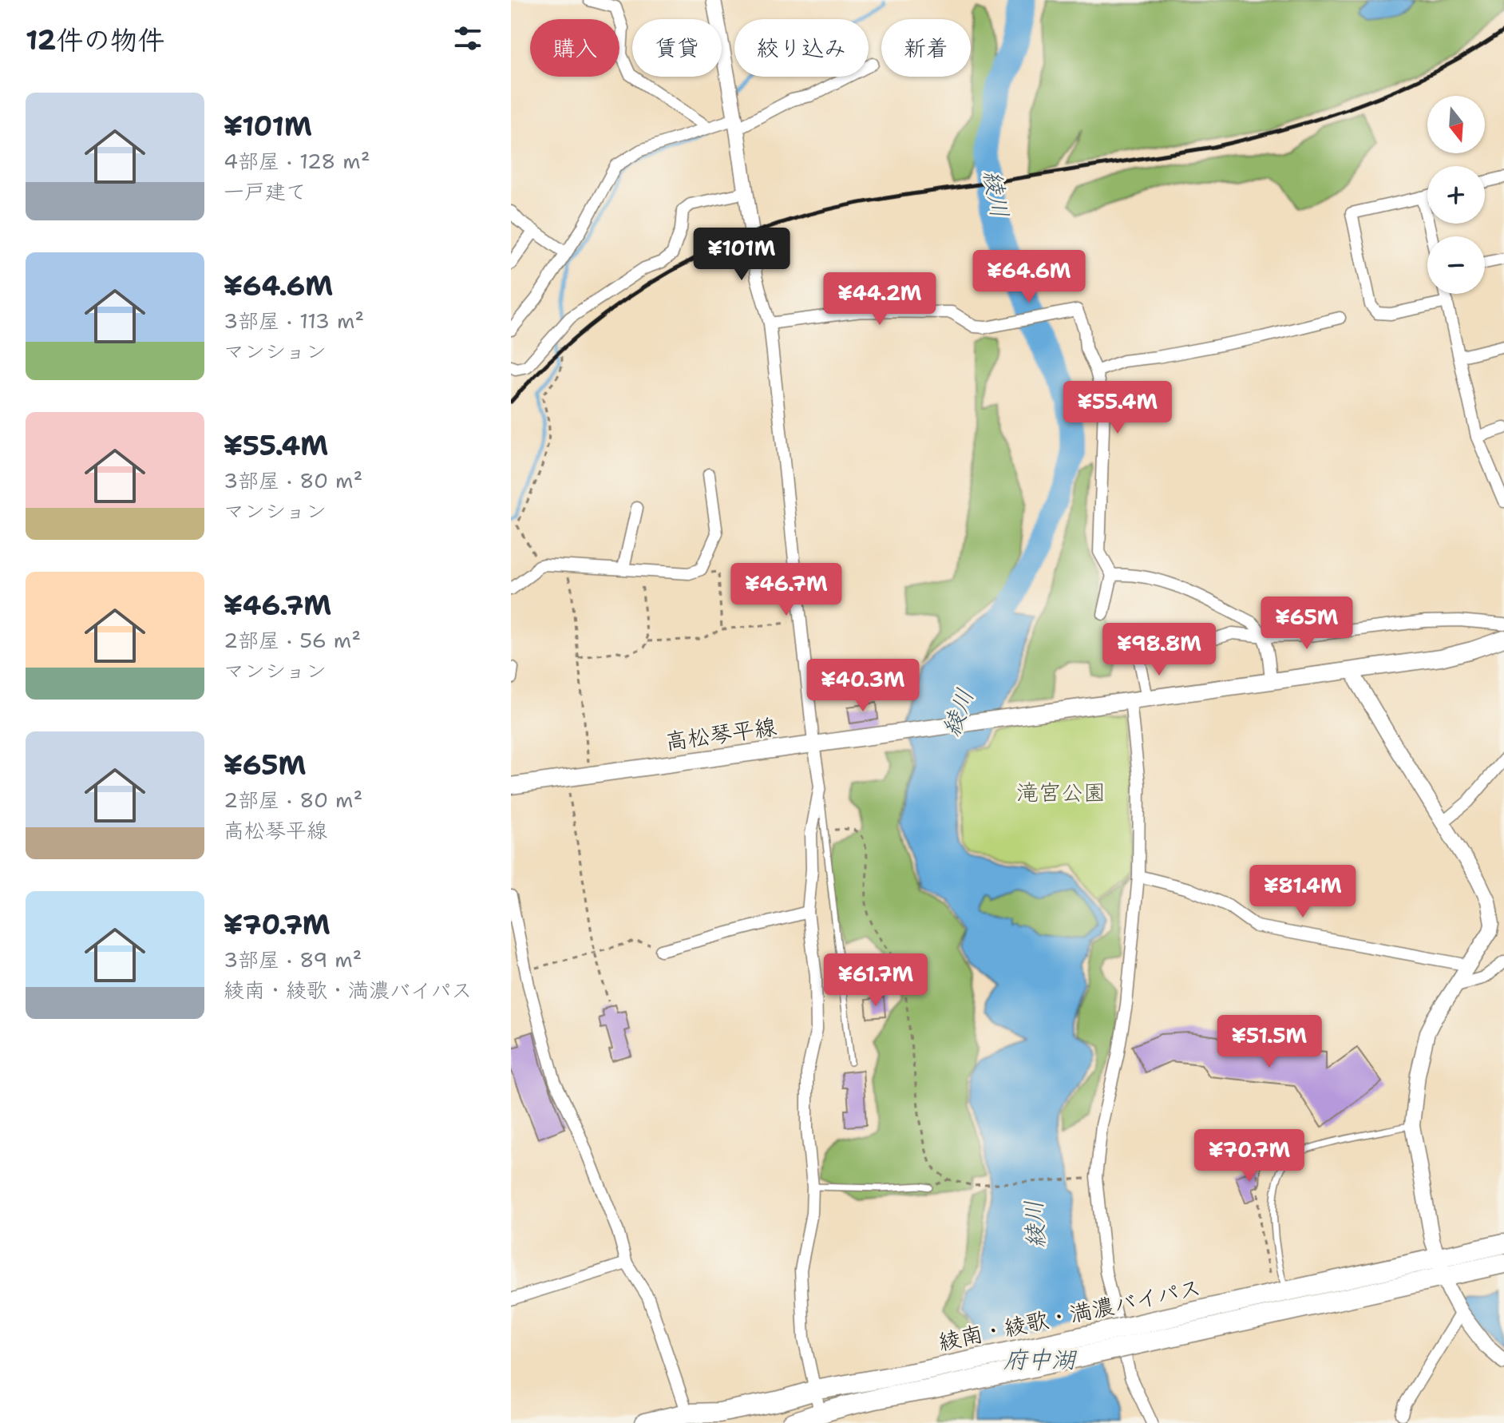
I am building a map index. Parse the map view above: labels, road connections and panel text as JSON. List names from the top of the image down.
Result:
{
  "streets": {
    "highway": ["綾南・綾歌・満濃バイパス"],
    "main road": ["高松琴平線"]
  },
  "water": ["綾川", "府中湖"],
  "parks": ["滝宮公園"],
  "north": "bottom",
  "page": {
    "heading": "12件の物件",
    "chip": [
      "購入",
      "賃貸",
      "絞り込み",
      "新着"
    ],
    "list": [
      {
        "name": "¥101M",
        "note": "4部屋 · 128 m² · 一戸建て"
      },
      {
        "name": "¥64.6M",
        "note": "3部屋 · 113 m² · マンション"
      },
      {
        "name": "¥55.4M",
        "note": "3部屋 · 80 m² · マンション"
      },
      {
        "name": "¥46.7M",
        "note": "2部屋 · 56 m² · マンション"
      },
      {
        "name": "¥65M",
        "note": "2部屋 · 80 m² · 高松琴平線"
      },
      {
        "name": "¥70.7M",
        "note": "3部屋 · 89 m² · 綾南・綾歌・満濃バイパス"
      }
    ],
    "map_buttons": ["+", "−"],
    "price": [
      "¥101M",
      "¥64.6M",
      "¥44.2M",
      "¥55.4M",
      "¥46.7M",
      "¥65M",
      "¥98.8M",
      "¥40.3M",
      "¥81.4M",
      "¥61.7M",
      "¥51.5M",
      "¥70.7M"
    ]
  }
}
